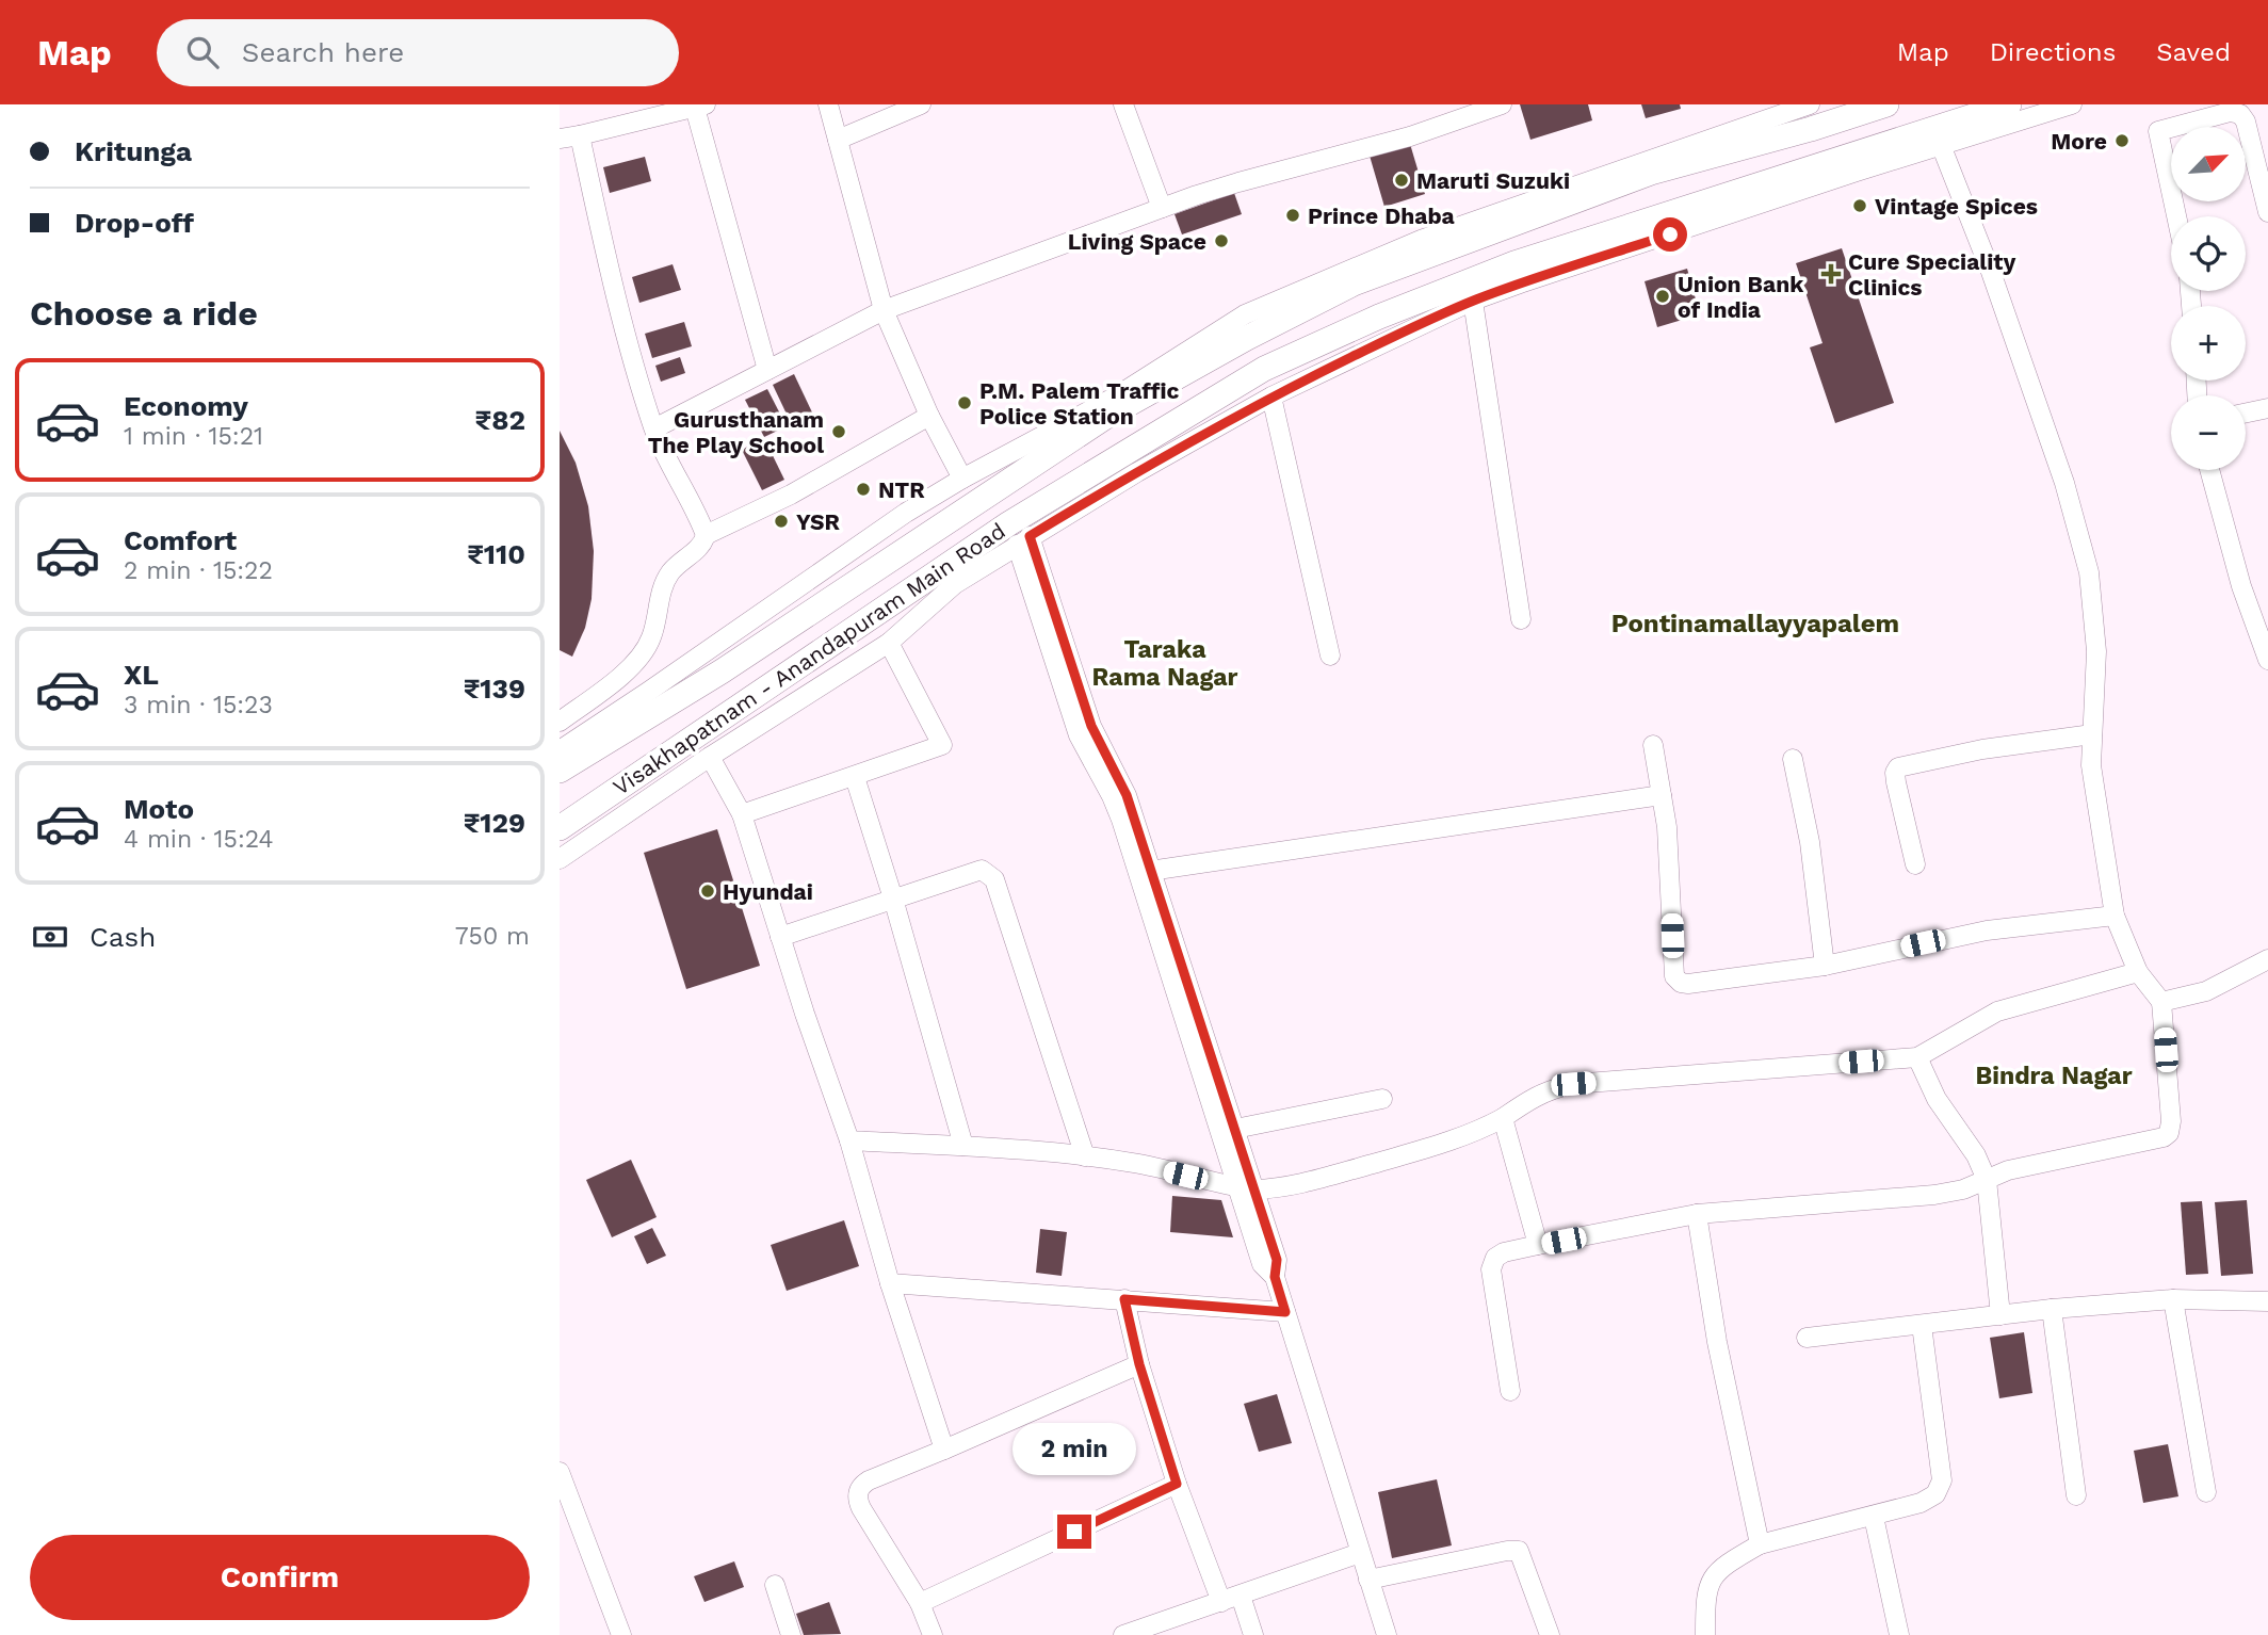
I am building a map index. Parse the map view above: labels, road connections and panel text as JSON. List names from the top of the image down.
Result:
{
  "streets": {
    "main road": ["Visakhapatnam - Anandapuram Main Road"]
  },
  "districts": ["Pontinamallayyapalem", "Taraka Rama Nagar", "Bindra Nagar"],
  "places": {
    "other": [
      "More",
      "Maruti Suzuki",
      "Vintage Spices",
      "Prince Dhaba",
      "Living Space",
      "Union Bank of India",
      "P.M. Palem Traffic Police Station",
      "Gurusthanam The Play School",
      "NTR",
      "YSR",
      "Hyundai"
    ],
    "health": ["Cure Speciality Clinics"]
  },
  "north": "top right",
  "page": {
    "header": "Map",
    "search": "Search here",
    "nav": ["Map", "Directions", "Saved"],
    "banner": ["Kritunga", "Drop-off"],
    "map_buttons": ["+", "−"],
    "heading": "Choose a ride",
    "list": [
      {
        "name": "Economy",
        "note": "1 min · 15:21",
        "value": "₹82"
      },
      {
        "name": "Comfort",
        "note": "2 min · 15:22",
        "value": "₹110"
      },
      {
        "name": "XL",
        "note": "3 min · 15:23",
        "value": "₹139"
      },
      {
        "name": "Moto",
        "note": "4 min · 15:24",
        "value": "₹129"
      }
    ],
    "pay": ["Cash", "750 m"],
    "bubble": "2 min",
    "buttons": "Confirm"
  }
}
